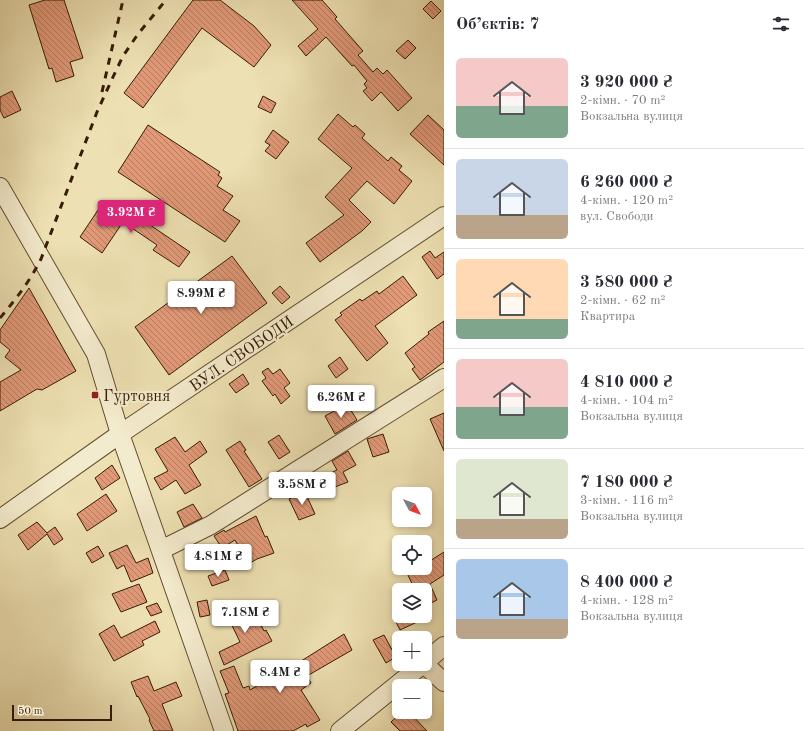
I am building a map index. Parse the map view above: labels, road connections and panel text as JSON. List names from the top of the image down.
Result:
{
  "streets": {
    "street": ["ВУЛ. СВОБОДИ"]
  },
  "places": {
    "transit": ["Гуртовня"]
  },
  "scale_bar": "50 m",
  "north": "bottom right",
  "page": {
    "heading": "Об’єктів: 7",
    "list": [
      {
        "name": "3 920 000 ₴",
        "note": "2-кімн. · 70 m² · Вокзальна вулиця"
      },
      {
        "name": "6 260 000 ₴",
        "note": "4-кімн. · 120 m² · вул. Свободи"
      },
      {
        "name": "3 580 000 ₴",
        "note": "2-кімн. · 62 m² · Квартира"
      },
      {
        "name": "4 810 000 ₴",
        "note": "4-кімн. · 104 m² · Вокзальна вулиця"
      },
      {
        "name": "7 180 000 ₴",
        "note": "3-кімн. · 116 m² · Вокзальна вулиця"
      },
      {
        "name": "8 400 000 ₴",
        "note": "4-кімн. · 128 m² · Вокзальна вулиця"
      }
    ],
    "price": [
      "3.92M ₴",
      "8.99M ₴",
      "6.26M ₴",
      "3.58M ₴",
      "4.81M ₴",
      "7.18M ₴",
      "8.4M ₴"
    ],
    "map_buttons": ["+", "−"],
    "scale": "50 m"
  }
}
